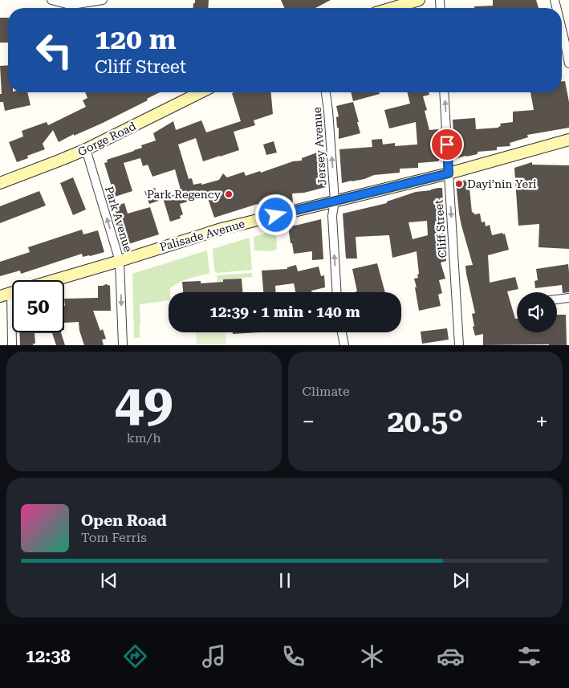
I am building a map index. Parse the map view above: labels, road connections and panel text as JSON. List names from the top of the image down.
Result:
{
  "streets": {
    "main road": ["Gorge Road", "Palisade Avenue"],
    "street": ["Jersey Avenue", "Park Avenue", "Cliff Street"]
  },
  "crossings": [
    ["Gorge Road", "Park Avenue"],
    ["Jersey Avenue", "Palisade Avenue"],
    ["Park Avenue", "Palisade Avenue"],
    ["Cliff Street", "Palisade Avenue"]
  ],
  "one_way": ["Jersey Avenue"],
  "places": ["Dayi’nin Yeri", "Park Regency"],
  "page": {
    "turn": ["120 m", "Cliff Street"],
    "limit": "50",
    "trip": "12:39 · 1 min · 140 m",
    "tile": [
      ["49", "km/h"],
      "Climate"
    ],
    "heat": ["−", "20.5°", "+"],
    "song": ["Open Road", "Tom Ferris"],
    "tabs": "12:38"
  }
}
